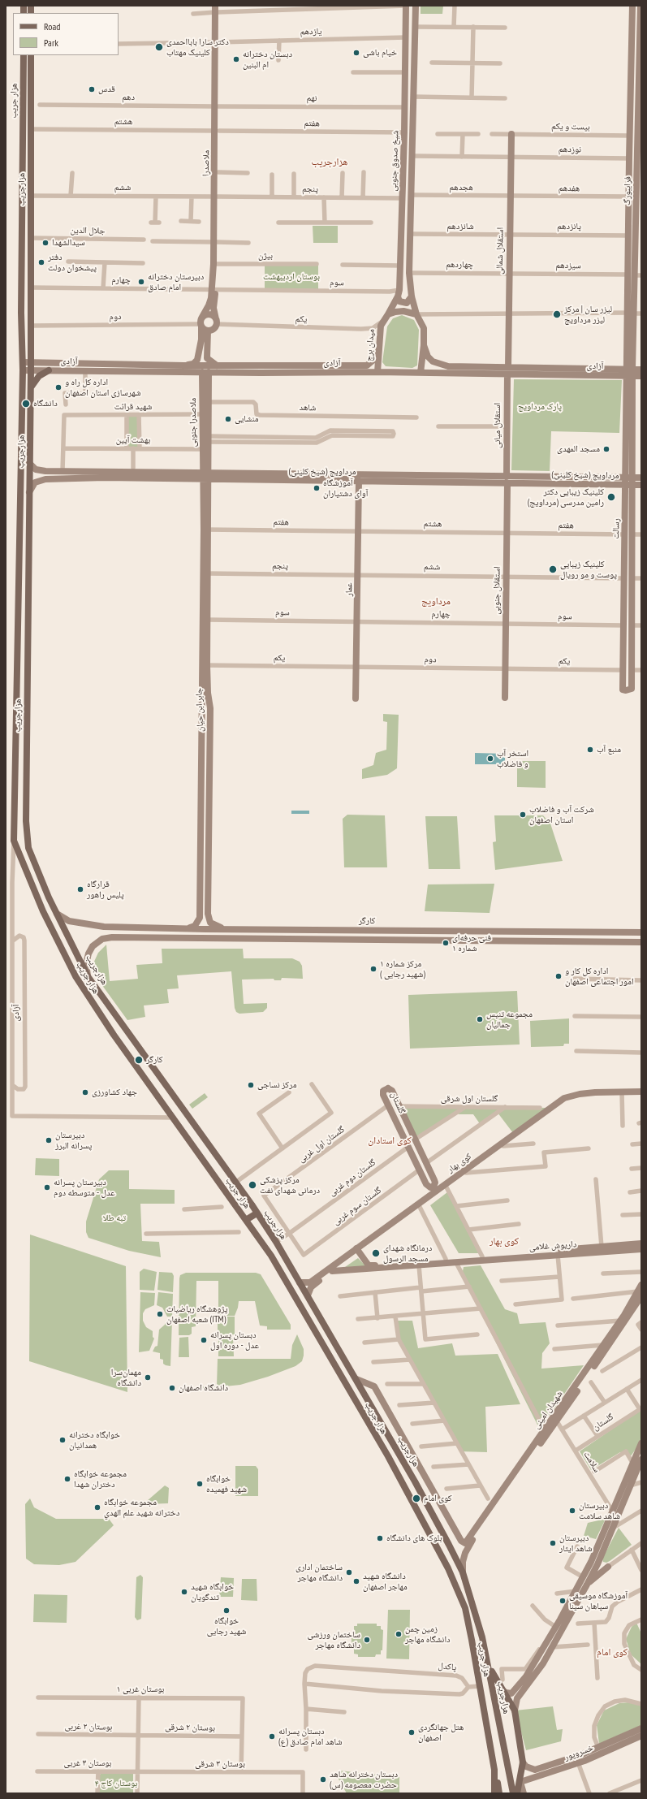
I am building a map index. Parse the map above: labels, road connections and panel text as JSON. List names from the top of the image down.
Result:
{
  "streets": {
    "main road": ["هزار جریب", "هزارجریب"],
    "street": [
      "یازدهم",
      "دهم",
      "نهم",
      "هشتم",
      "هفتم",
      "بیست و یکم",
      "نوزدهم",
      "شیخ صدوق جنوبی",
      "ملاصدرا",
      "ششم",
      "هجدهم",
      "هفدهم",
      "پنجم",
      "فرایبورگ",
      "شانزدهم",
      "پانزدهم",
      "جلال الدین",
      "استقلال شمالی",
      "بیژن",
      "چهاردهم",
      "سیزدهم",
      "چهارم",
      "سوم",
      "دوم",
      "یکم",
      "میدان برج",
      "آزادی",
      "شهید قرائت",
      "شاهد",
      "ملاصدرا جنوبی",
      "استقلال میانی",
      "بهشت آیین",
      "مرداویج (شیخ کلینی)",
      "رسالت",
      "عمار",
      "استقلال جنوبی",
      "جابر ابن حیان",
      "کارگر",
      "گلستان اول شرقی",
      "گلستان",
      "گلستان اول غربی",
      "کوی بهار",
      "گلستان دوم غربی",
      "گلستان سوم غربی",
      "داریوش غلامی",
      "شهیدان امینی",
      "سلامت",
      "پاکدل",
      "بوستان غربی ۱",
      "بوستان ۲ غربی",
      "بوستان ۲ شرقی",
      "خسروپور",
      "بوستان ۳ غربی",
      "بوستان ۳ شرقی"
    ]
  },
  "crossings": [
    ["یازدهم", "شیخ صدوق جنوبی"],
    ["یازدهم", "ملاصدرا"],
    ["دهم", "نهم"],
    ["دهم", "ملاصدرا"],
    ["نهم", "شیخ صدوق جنوبی"],
    ["نهم", "ملاصدرا"],
    ["هزار جریب", "آزادی"],
    ["هشتم", "هفتم"],
    ["هشتم", "ملاصدرا"],
    ["هشتم", "هزارجریب"],
    ["هشتم", "عمار"],
    ["هشتم", "استقلال جنوبی"],
    ["هفتم", "شیخ صدوق جنوبی"],
    ["هفتم", "ملاصدرا"],
    ["هفتم", "رسالت"],
    ["هفتم", "عمار"],
    ["هفتم", "استقلال جنوبی"],
    ["هفتم", "جابر ابن حیان"],
    ["بیست و یکم", "فرایبورگ"],
    ["بیست و یکم", "استقلال شمالی"],
    ["نوزدهم", "شیخ صدوق جنوبی"],
    ["نوزدهم", "فرایبورگ"],
    ["نوزدهم", "استقلال شمالی"],
    ["شیخ صدوق جنوبی", "هجدهم"],
    ["شیخ صدوق جنوبی", "پنجم"],
    ["شیخ صدوق جنوبی", "شانزدهم"],
    ["شیخ صدوق جنوبی", "چهاردهم"],
    ["شیخ صدوق جنوبی", "سوم"],
    ["شیخ صدوق جنوبی", "میدان برج"],
    ["ملاصدرا", "ششم"],
    ["ملاصدرا", "پنجم"],
    ["ملاصدرا", "بیژن"],
    ["ملاصدرا", "چهارم"],
    ["ملاصدرا", "سوم"],
    ["ملاصدرا", "دوم"],
    ["ملاصدرا", "یکم"],
    ["ششم", "هزارجریب"],
    ["ششم", "پنجم"],
    ["ششم", "عمار"],
    ["ششم", "استقلال جنوبی"],
    ["هجدهم", "هفدهم"],
    ["هجدهم", "استقلال شمالی"],
    ["هفدهم", "فرایبورگ"],
    ["هفدهم", "استقلال شمالی"],
    ["هزارجریب", "جلال الدین"],
    ["هزارجریب", "چهارم"],
    ["هزارجریب", "دوم"],
    ["هزارجریب", "آزادی"],
    ["هزارجریب", "مرداویج (شیخ کلینی)"],
    ["هزارجریب", "کارگر"],
    ["هزارجریب", "کوی بهار"],
    ["پنجم", "عمار"],
    ["پنجم", "جابر ابن حیان"],
    ["فرایبورگ", "پانزدهم"],
    ["فرایبورگ", "سیزدهم"],
    ["فرایبورگ", "آزادی"],
    ["فرایبورگ", "رسالت"],
    ["شانزدهم", "پانزدهم"],
    ["شانزدهم", "استقلال شمالی"],
    ["پانزدهم", "استقلال شمالی"],
    ["استقلال شمالی", "چهاردهم"],
    ["استقلال شمالی", "سیزدهم"],
    ["استقلال شمالی", "آزادی"],
    ["چهاردهم", "سیزدهم"],
    ["چهارم", "سوم"],
    ["چهارم", "عمار"],
    ["چهارم", "استقلال جنوبی"],
    ["سوم", "رسالت"],
    ["سوم", "عمار"],
    ["سوم", "استقلال جنوبی"],
    ["سوم", "جابر ابن حیان"],
    ["دوم", "یکم"],
    ["دوم", "عمار"],
    ["دوم", "استقلال جنوبی"],
    ["یکم", "میدان برج"],
    ["یکم", "رسالت"],
    ["یکم", "عمار"],
    ["یکم", "استقلال جنوبی"],
    ["یکم", "جابر ابن حیان"],
    ["میدان برج", "آزادی"],
    ["آزادی", "ملاصدرا جنوبی"],
    ["آزادی", "استقلال میانی"],
    ["آزادی", "رسالت"],
    ["شهید قرائت", "ملاصدرا جنوبی"],
    ["شهید قرائت", "بهشت آیین"],
    ["شاهد", "ملاصدرا جنوبی"],
    ["ملاصدرا جنوبی", "بهشت آیین"],
    ["ملاصدرا جنوبی", "مرداویج (شیخ کلینی)"],
    ["ملاصدرا جنوبی", "جابر ابن حیان"],
    ["استقلال میانی", "مرداویج (شیخ کلینی)"],
    ["استقلال میانی", "استقلال جنوبی"],
    ["مرداویج (شیخ کلینی)", "رسالت"],
    ["مرداویج (شیخ کلینی)", "عمار"],
    ["مرداویج (شیخ کلینی)", "استقلال جنوبی"],
    ["مرداویج (شیخ کلینی)", "جابر ابن حیان"],
    ["گلستان اول شرقی", "گلستان"],
    ["گلستان", "گلستان اول غربی"],
    ["گلستان", "گلستان دوم غربی"],
    ["گلستان", "گلستان سوم غربی"],
    ["گلستان", "سلامت"],
    ["گلستان اول غربی", "گلستان دوم غربی"],
    ["گلستان اول غربی", "گلستان سوم غربی"],
    ["کوی بهار", "داریوش غلامی"],
    ["گلستان دوم غربی", "گلستان سوم غربی"],
    ["شهیدان امینی", "سلامت"],
    ["بوستان غربی ۱", "بوستان ۲ شرقی"],
    ["بوستان ۲ غربی", "بوستان ۲ شرقی"],
    ["بوستان ۳ غربی", "بوستان ۳ شرقی"]
  ],
  "districts": [
    "هزارجریب",
    "مرداویج",
    "کوی استادان",
    "کوی بهار",
    "کوی امام"
  ],
  "parks": [
    "بوستان اردیبهشت",
    "پارک مرداویج",
    "تبه طلا",
    "بوستان کاج ۴"
  ],
  "places": [
    "دکتر سارا بابااحمدی کلینیک مهتاب",
    "خیام باشی",
    "دبستان دخترانه ام البنین",
    "قدس",
    "سیدالشهدا",
    "دفتر پیشخوان دولت",
    "دبیرستان دخترانه امام صادق",
    "لیزر سان | مرکز لیزر مرداویج",
    "اداره کل راه و شهرسازی استان اصفهان",
    "دانشگاه",
    "منشایی",
    "مسجد المهدی",
    "آموزشگاه آوای دشتیاران",
    "کلینیک زیبایی دکتر رامین مدرسی (مرداویج)",
    "کلینیک زیبایی پوست و مو رویال",
    "منبع آب",
    "استخر آب و فاضلاب",
    "شرکت آب و فاضلاب استان اصفهان",
    "قرارگاه پلیس راهور",
    "فنی حرفه‌ای شماره ۱",
    "مرکز شماره ۱ ( شهید رجایی)",
    "اداره کل کار و امور اجتماعی اصفهان",
    "مجموعه تنیس جمالیان",
    "کارگر",
    "مرکز نساجی",
    "جهاد کشاورزی",
    "دبیرستان پسرانه البرز",
    "مرکز پزشکی درمانی شهدای نفت",
    "دبیرستان پسرانه عدل - متوسطه دوم",
    "درمانگاه شهدای مسجد الرسول",
    "پژوهشگاه رياضيات شعبه اصفهان (ITM)",
    "دبستان پسرانه عدل - دوره اول",
    "مهمان‌سرا دانشگاه",
    "دانشگاه اصفهان",
    "خوابگاه دخترانه همدانیان",
    "مجموعه خوابگاه دختران شهدا",
    "خوابگاه شهید فهمیده",
    "کوی امام",
    "مجموعه خوابگاه دخترانه شهيد علم الهدي",
    "دبیرستان شاهد سلامت",
    "بلوک های دانشگاه",
    "دبیرستان شاهد ایثار",
    "ساختمان اداری دانشگاه مهاجر",
    "دانشگاه شهید مهاجر اصفهان",
    "خوابگاه شهید تندگویان",
    "آموزشگاه موسیقی سپاهان سینا",
    "خوابگاه شهید رجایی",
    "زمین چمن دانشگاه مهاجر",
    "ساختمان ورزشی دانشگاه مهاجر",
    "هتل جهانگردی اصفهان",
    "دبستان پسرانه شاهد امام صادق (ع)",
    "دبستان دخترانه شاهد حضرت معصومه (س)"
  ],
  "legend": ["Road", "Park"]
}
